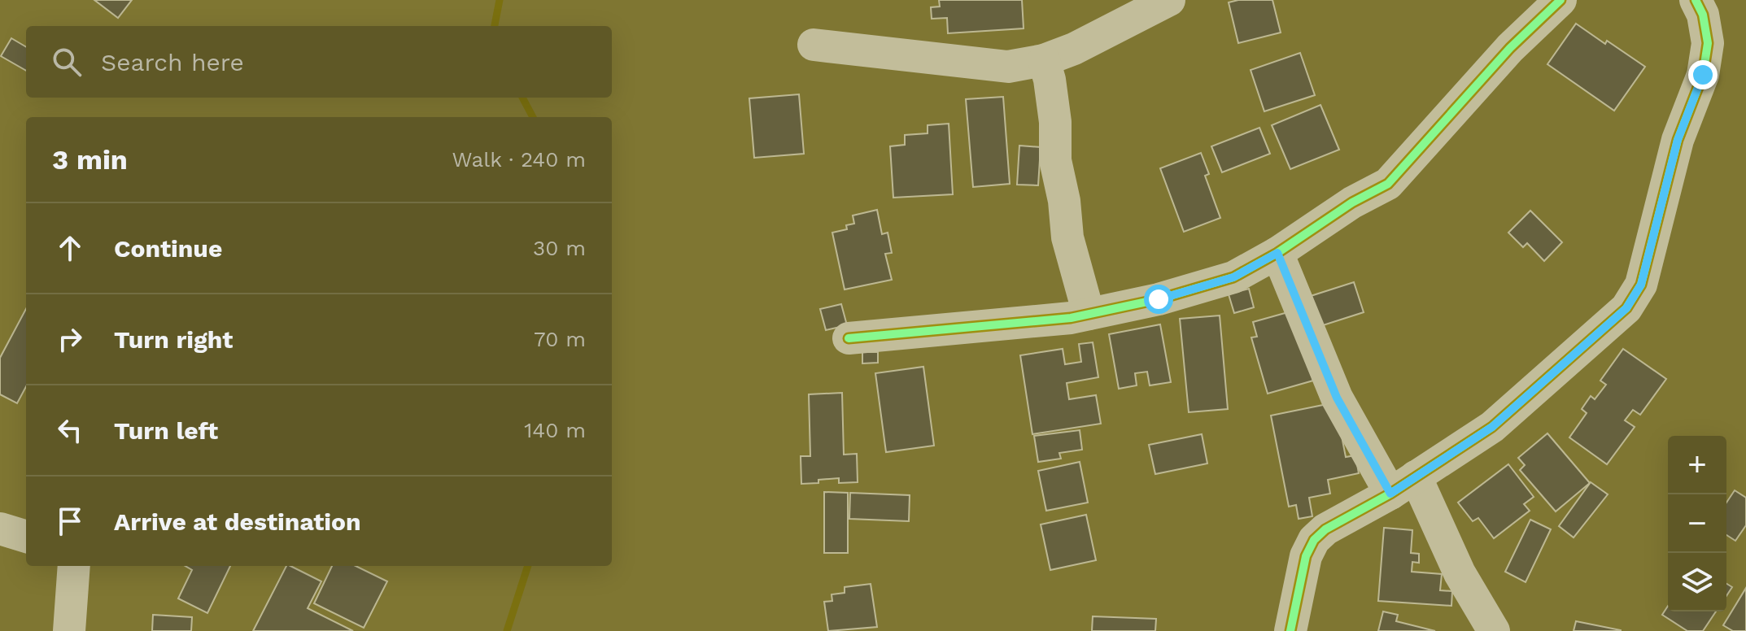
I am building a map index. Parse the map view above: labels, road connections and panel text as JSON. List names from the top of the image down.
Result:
{
  "page": {
    "search": "Search here",
    "heading": ["3 min", "Walk · 240 m"],
    "list": [
      ["Continue", "30 m"],
      ["Turn right", "70 m"],
      ["Turn left", "140 m"],
      "Arrive at destination"
    ],
    "map_buttons": ["+", "−"]
  }
}
